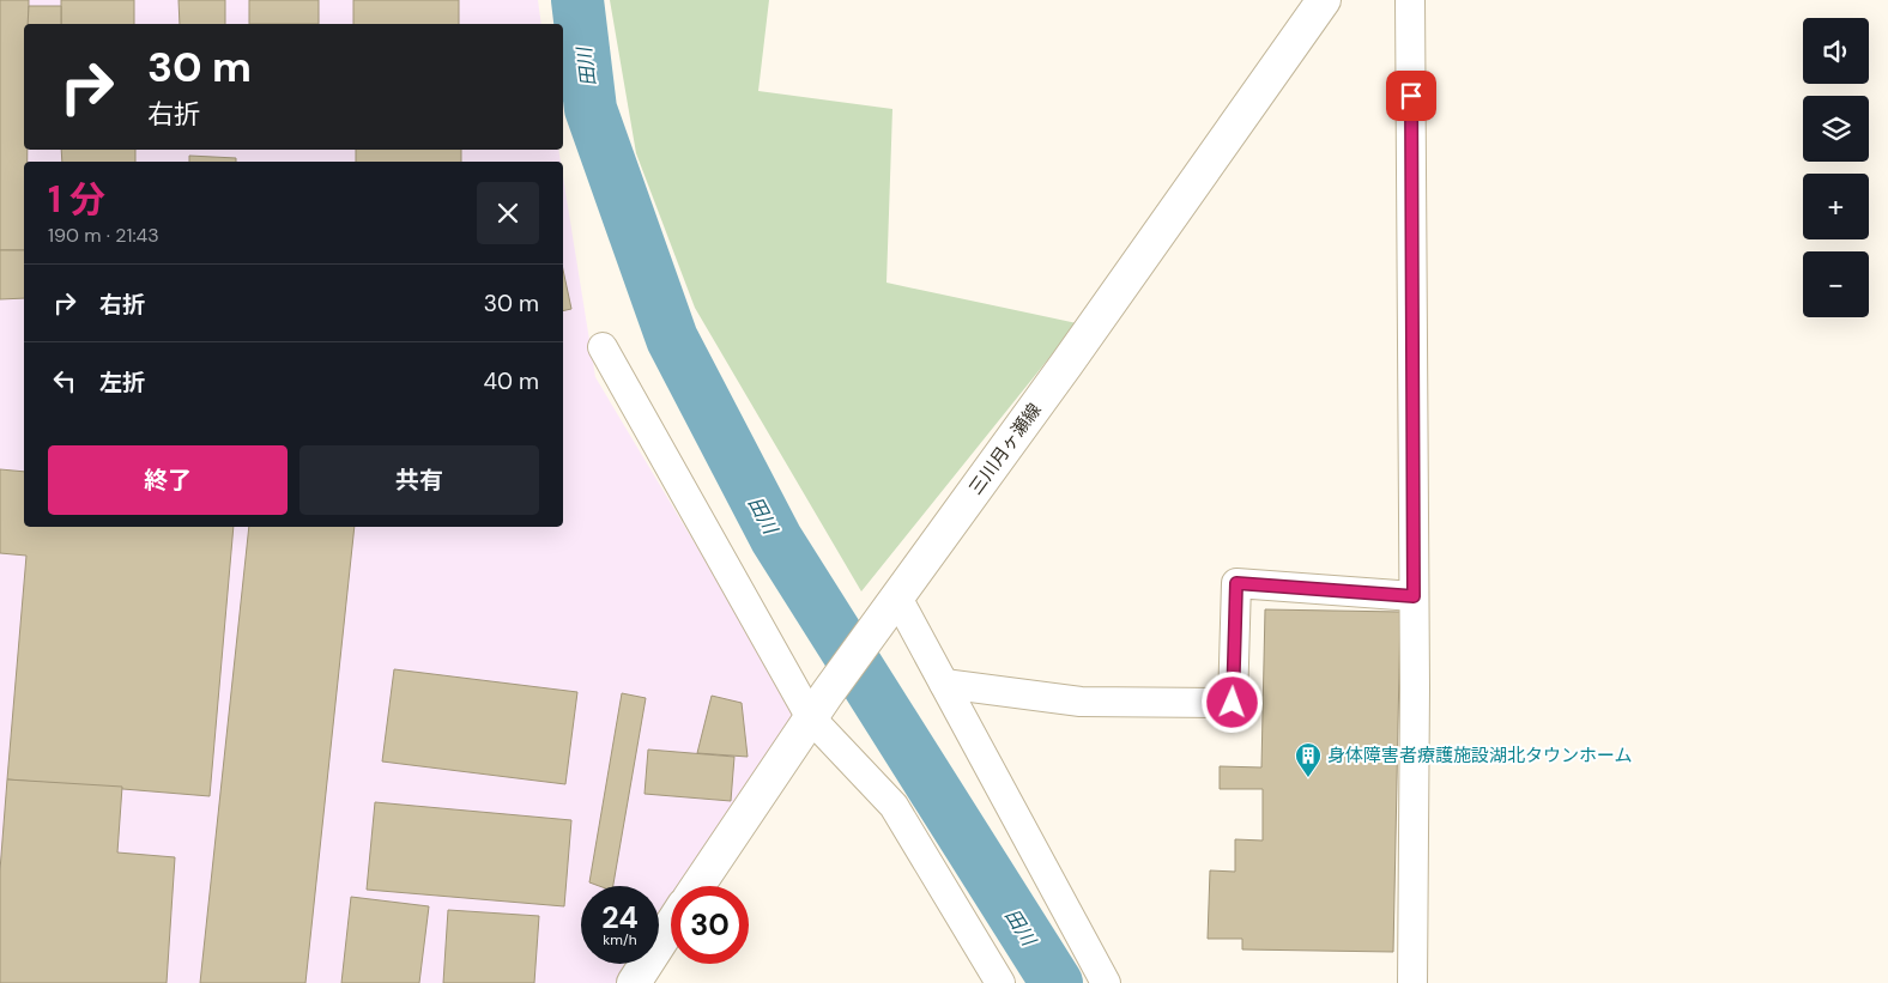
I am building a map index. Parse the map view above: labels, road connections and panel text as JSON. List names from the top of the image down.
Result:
{
  "streets": {
    "main road": ["三川月ヶ瀬線"]
  },
  "water": ["田川"],
  "places": {
    "building": ["身体障害者療護施設湖北タウンホーム"]
  },
  "page": {
    "map_buttons": ["+", "−"],
    "turn": ["30 m", "右折"],
    "heading": ["1 分", "190 m · 21:43"],
    "list": [
      {
        "name": "右折",
        "value": "30 m"
      },
      {
        "name": "左折",
        "value": "40 m"
      }
    ],
    "buttons": ["終了", "共有"],
    "speed": "24 km/h",
    "limit": "30"
  }
}
